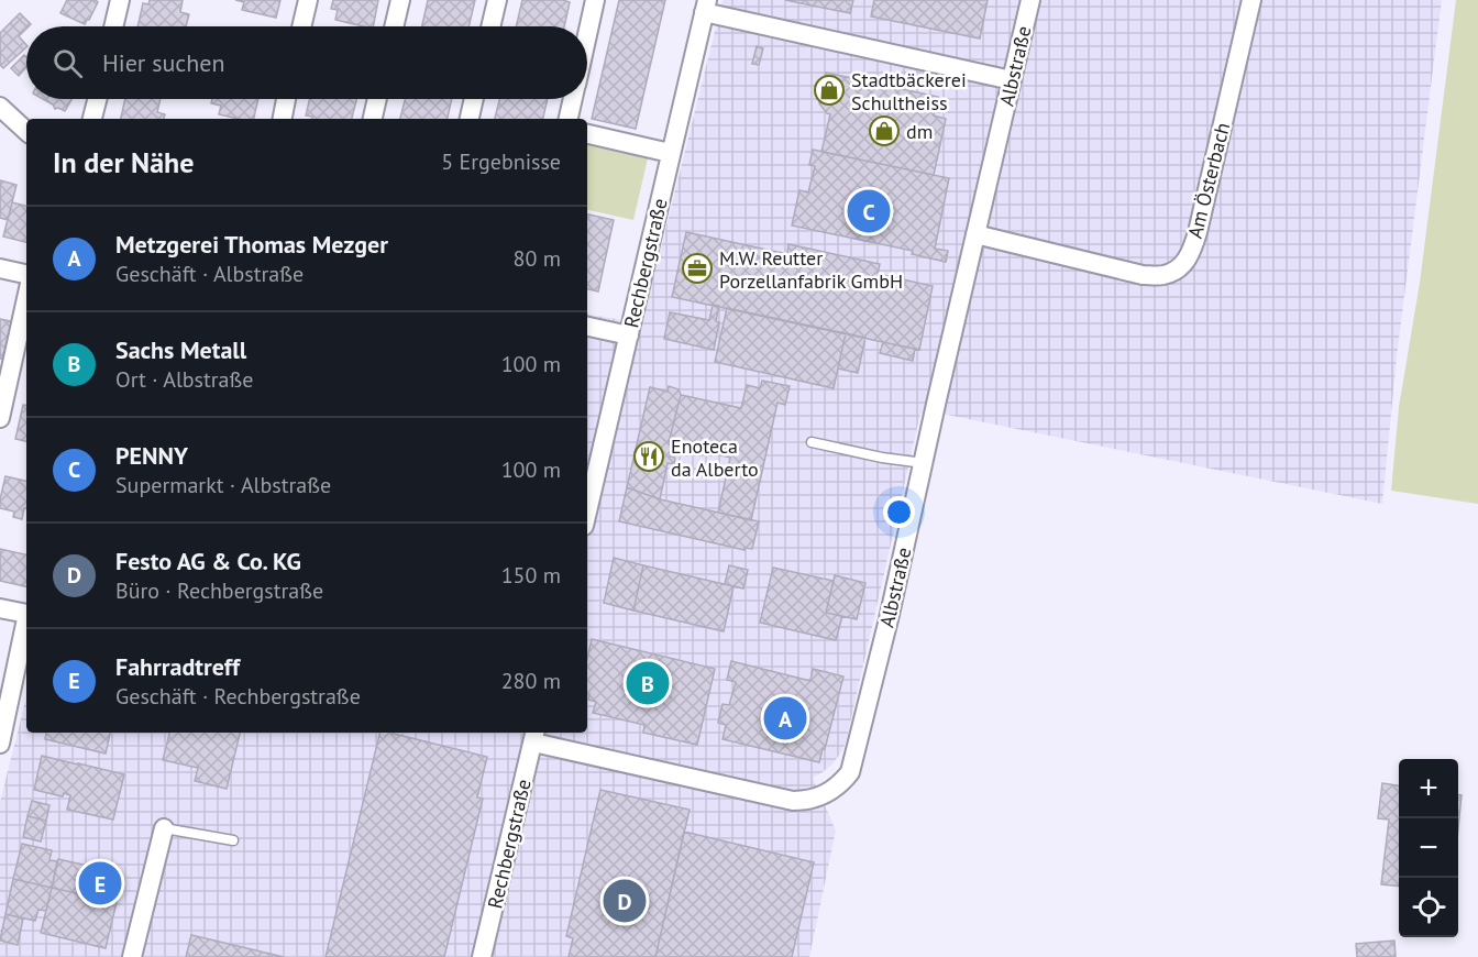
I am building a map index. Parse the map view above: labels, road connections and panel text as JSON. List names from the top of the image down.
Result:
{
  "streets": {
    "street": ["Albstraße", "Am Österbach", "Rechbergstraße"]
  },
  "crossings": [
    ["Albstraße", "Am Österbach"],
    ["Albstraße", "Rechbergstraße"]
  ],
  "places": {
    "shop": ["Stadtbäckerei Schultheiss", "dm"],
    "office": ["M.W. Reutter Porzellanfabrik GmbH"],
    "restaurant": ["Enoteca da Alberto"]
  },
  "page": {
    "search": "Hier suchen",
    "heading": ["In der Nähe", "5 Ergebnisse"],
    "pins": [
      "C",
      "B",
      "A",
      "E",
      "D"
    ],
    "list": [
      {
        "mark": "A",
        "name": "Metzgerei Thomas Mezger",
        "note": "Geschäft · Albstraße",
        "value": "80 m"
      },
      {
        "mark": "B",
        "name": "Sachs Metall",
        "note": "Ort · Albstraße",
        "value": "100 m"
      },
      {
        "mark": "C",
        "name": "PENNY",
        "note": "Supermarkt · Albstraße",
        "value": "100 m"
      },
      {
        "mark": "D",
        "name": "Festo AG & Co. KG",
        "note": "Büro · Rechbergstraße",
        "value": "150 m"
      },
      {
        "mark": "E",
        "name": "Fahrradtreff",
        "note": "Geschäft · Rechbergstraße",
        "value": "280 m"
      }
    ],
    "map_buttons": ["+", "−"]
  }
}
